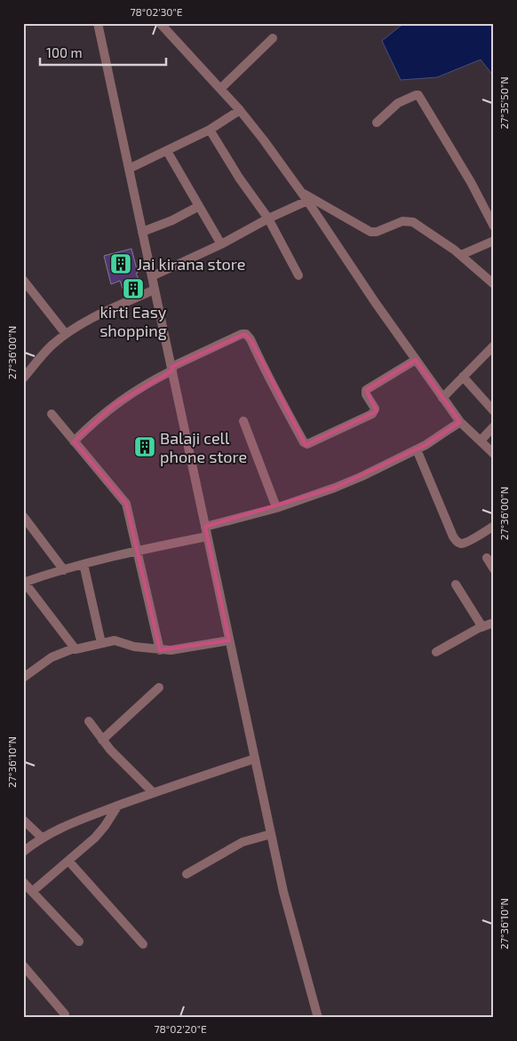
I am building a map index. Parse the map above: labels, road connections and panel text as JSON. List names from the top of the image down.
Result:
{
  "places": {
    "building": ["Jai kirana store", "kirti Easy shopping", "Balaji cell phone store"]
  },
  "scale_bar": "100 m",
  "coordinates": [
    "78°02'30\"E",
    "27°35'50\"N",
    "27°36'00\"N",
    "27°36'10\"N",
    "78°02'20\"E"
  ]
}
